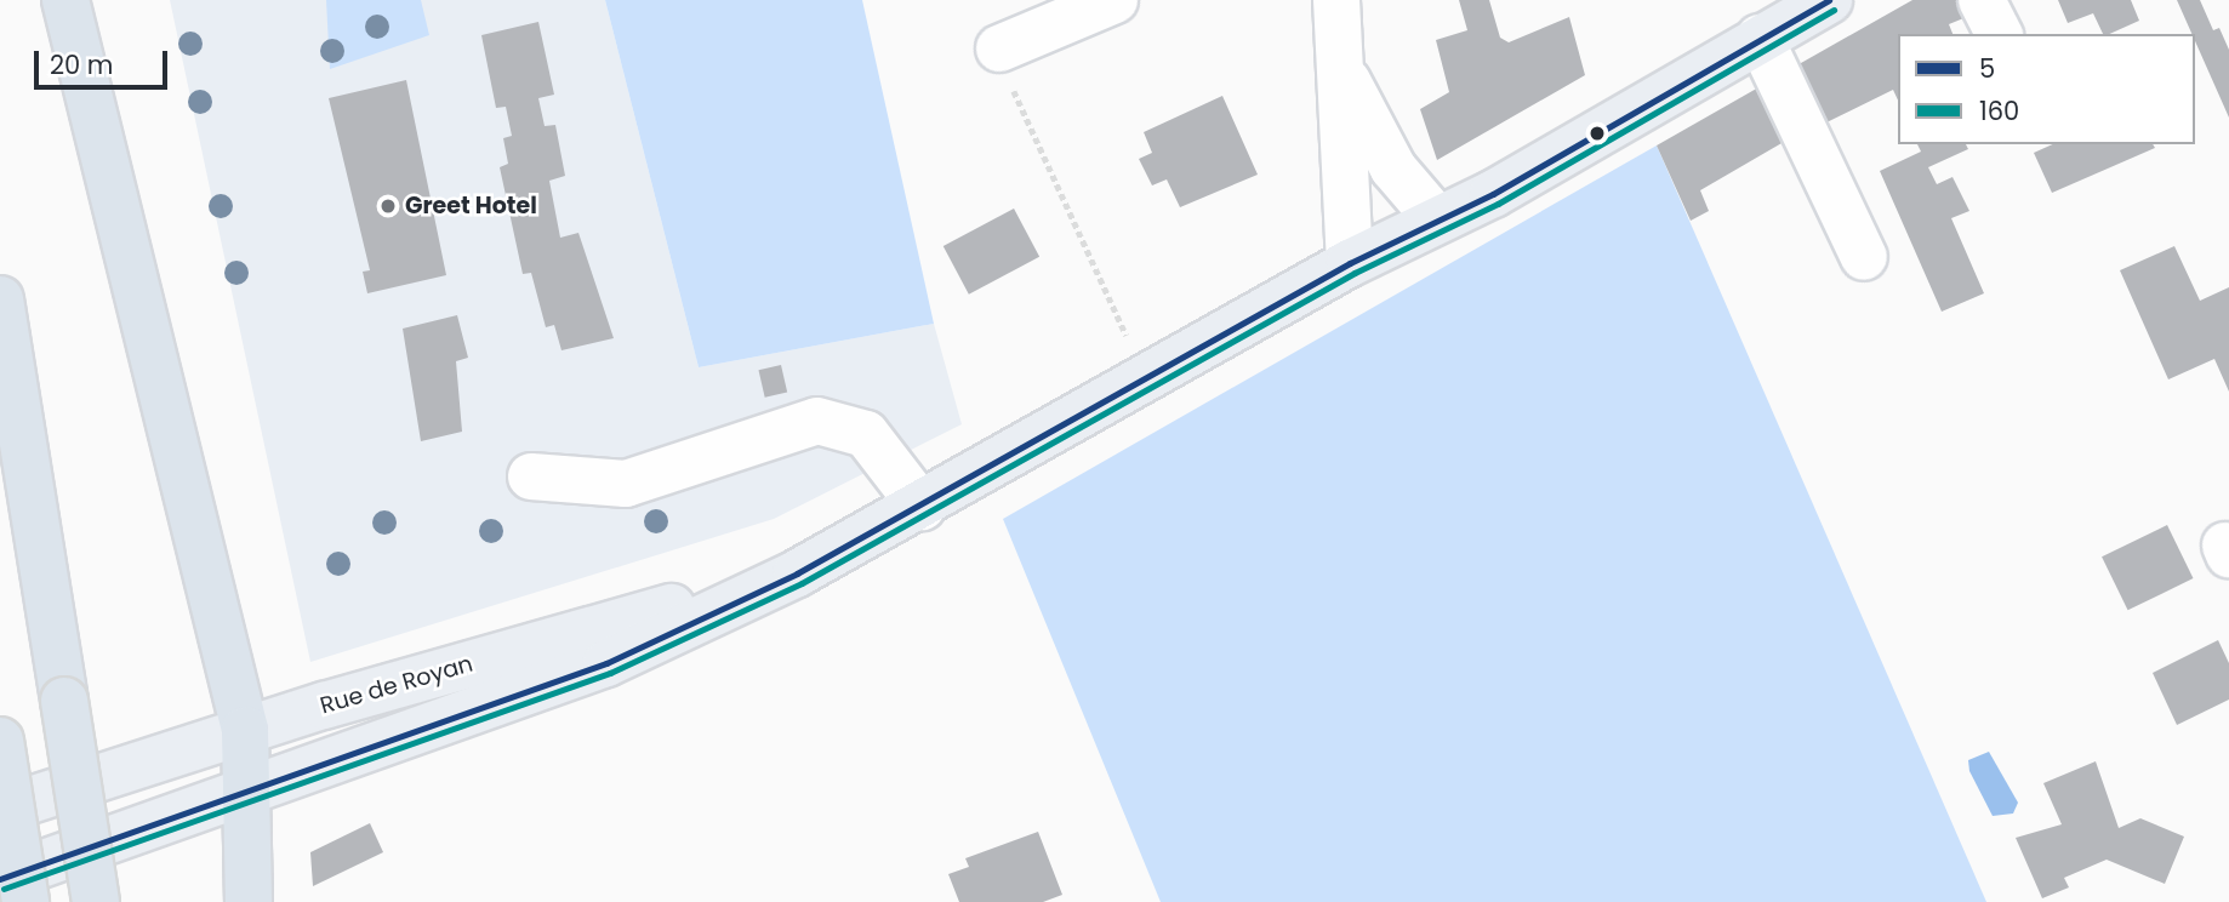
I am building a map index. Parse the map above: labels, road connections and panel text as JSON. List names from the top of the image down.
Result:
{
  "streets": {
    "main road": ["Rue de Royan"]
  },
  "places": ["Greet Hotel"],
  "lines": ["transit line 5", "transit line 160"],
  "legend": ["5", "160"],
  "scale_bar": "20 m"
}
